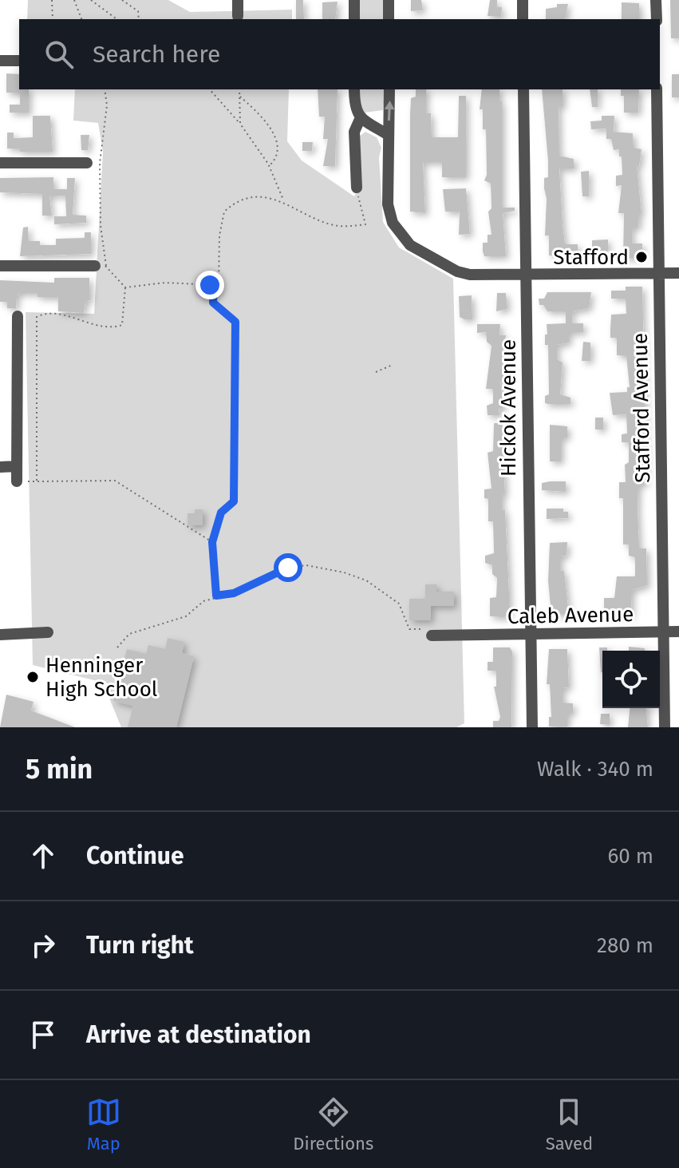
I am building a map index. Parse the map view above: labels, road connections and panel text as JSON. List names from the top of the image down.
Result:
{
  "streets": {
    "street": ["Hickok Avenue", "Stafford Avenue", "Caleb Avenue"]
  },
  "crossings": [
    ["Hickok Avenue", "Caleb Avenue"],
    ["Stafford Avenue", "Caleb Avenue"]
  ],
  "places": ["Stafford", "Henninger High School"],
  "page": {
    "search": "Search here",
    "heading": ["5 min", "Walk · 340 m"],
    "list": [
      ["Continue", "60 m"],
      ["Turn right", "280 m"],
      "Arrive at destination"
    ],
    "nav": ["Map", "Directions", "Saved"]
  }
}
